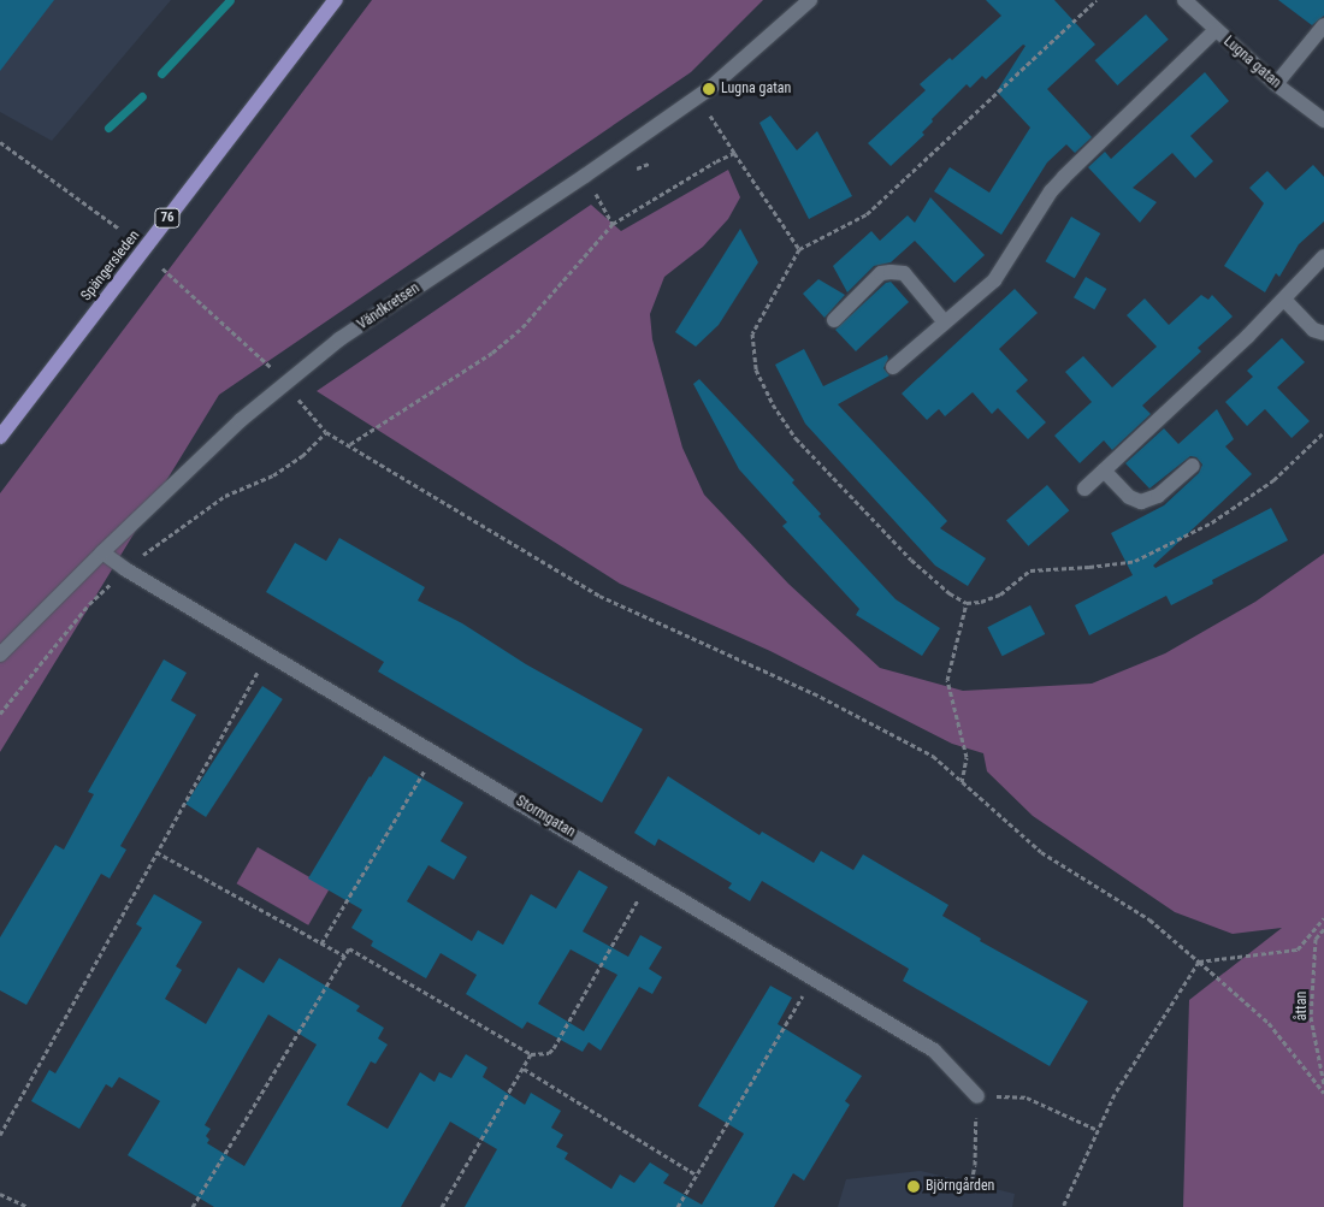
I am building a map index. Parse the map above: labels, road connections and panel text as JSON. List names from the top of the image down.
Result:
{
  "streets": {
    "main road": ["76", "Spängersleden"],
    "street": ["Lugna gatan", "Vändkretsen", "Stormgatan"],
    "path": ["åttan"]
  },
  "crossings": [
    ["Vändkretsen", "Stormgatan"]
  ],
  "places": ["Lugna gatan", "Björngården"]
}
